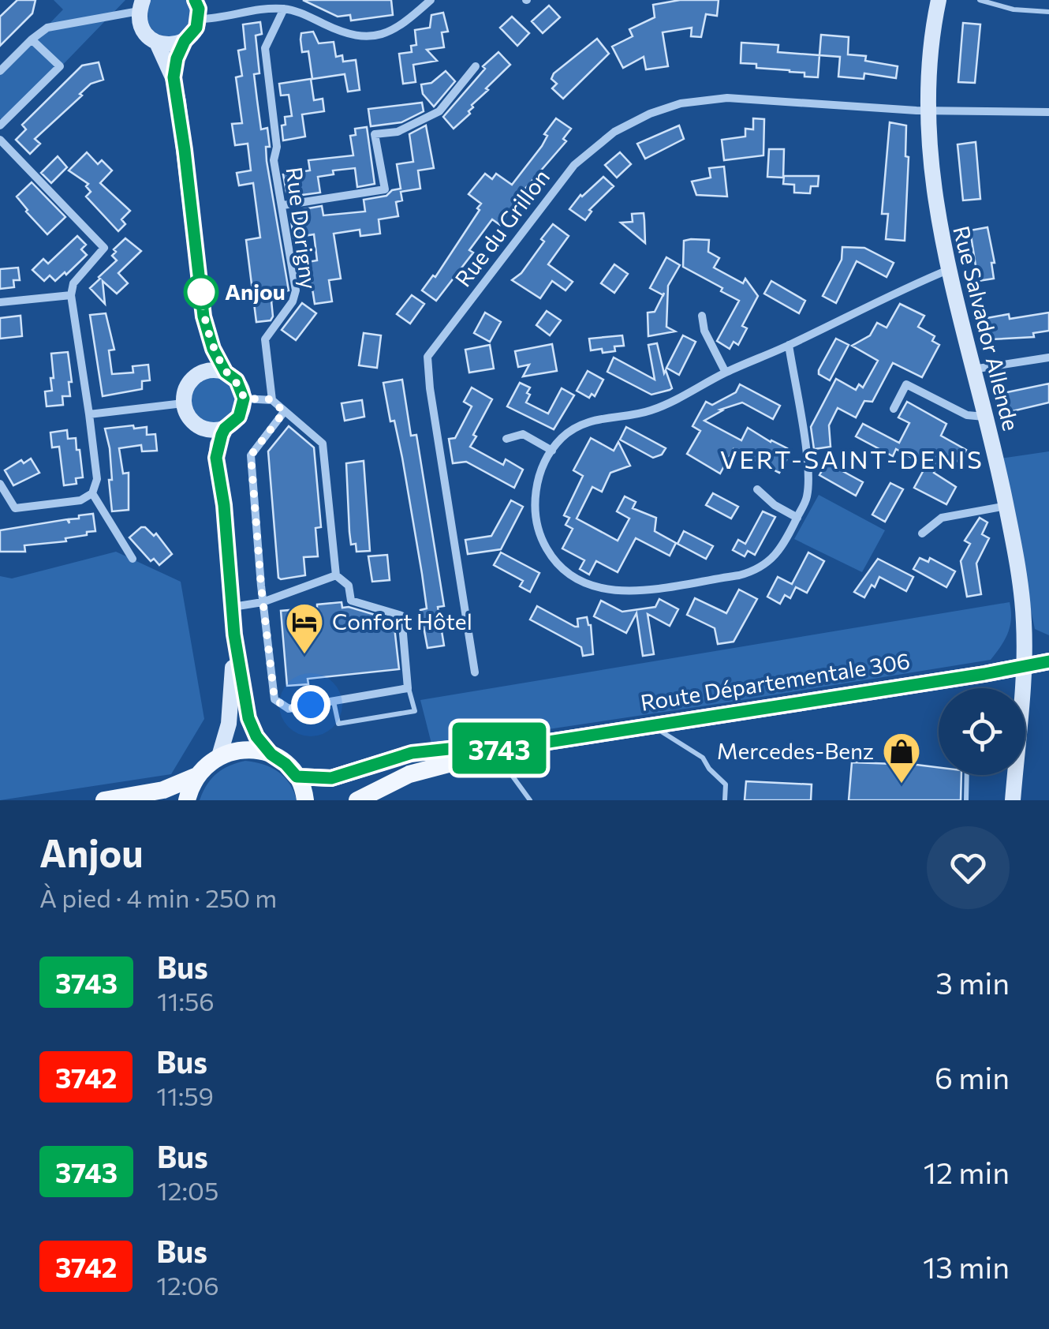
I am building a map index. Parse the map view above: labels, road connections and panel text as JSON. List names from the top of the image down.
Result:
{
  "streets": {
    "main road": ["Route Départementale 306"],
    "street": ["Rue Dorigny", "Rue du Grillon", "Rue Salvador Allende"]
  },
  "crossings": [
    ["Rue du Grillon", "Rue Salvador Allende"],
    ["Rue Salvador Allende", "Route Départementale 306"]
  ],
  "districts": ["VERT-SAINT-DENIS"],
  "places": {
    "other": ["Anjou"],
    "hotel": ["Confort Hôtel"],
    "shop": ["Mercedes-Benz"]
  },
  "lines": ["bus line 3743"],
  "page": {
    "on_map": "3743",
    "heading": ["Anjou", "À pied · 4 min · 250 m"],
    "list": [
      {
        "mark": "3743",
        "name": "Bus",
        "note": "11:56",
        "value": "3 min"
      },
      {
        "mark": "3742",
        "name": "Bus",
        "note": "11:59",
        "value": "6 min"
      },
      {
        "mark": "3743",
        "name": "Bus",
        "note": "12:05",
        "value": "12 min"
      },
      {
        "mark": "3742",
        "name": "Bus",
        "note": "12:06",
        "value": "13 min"
      }
    ]
  }
}
